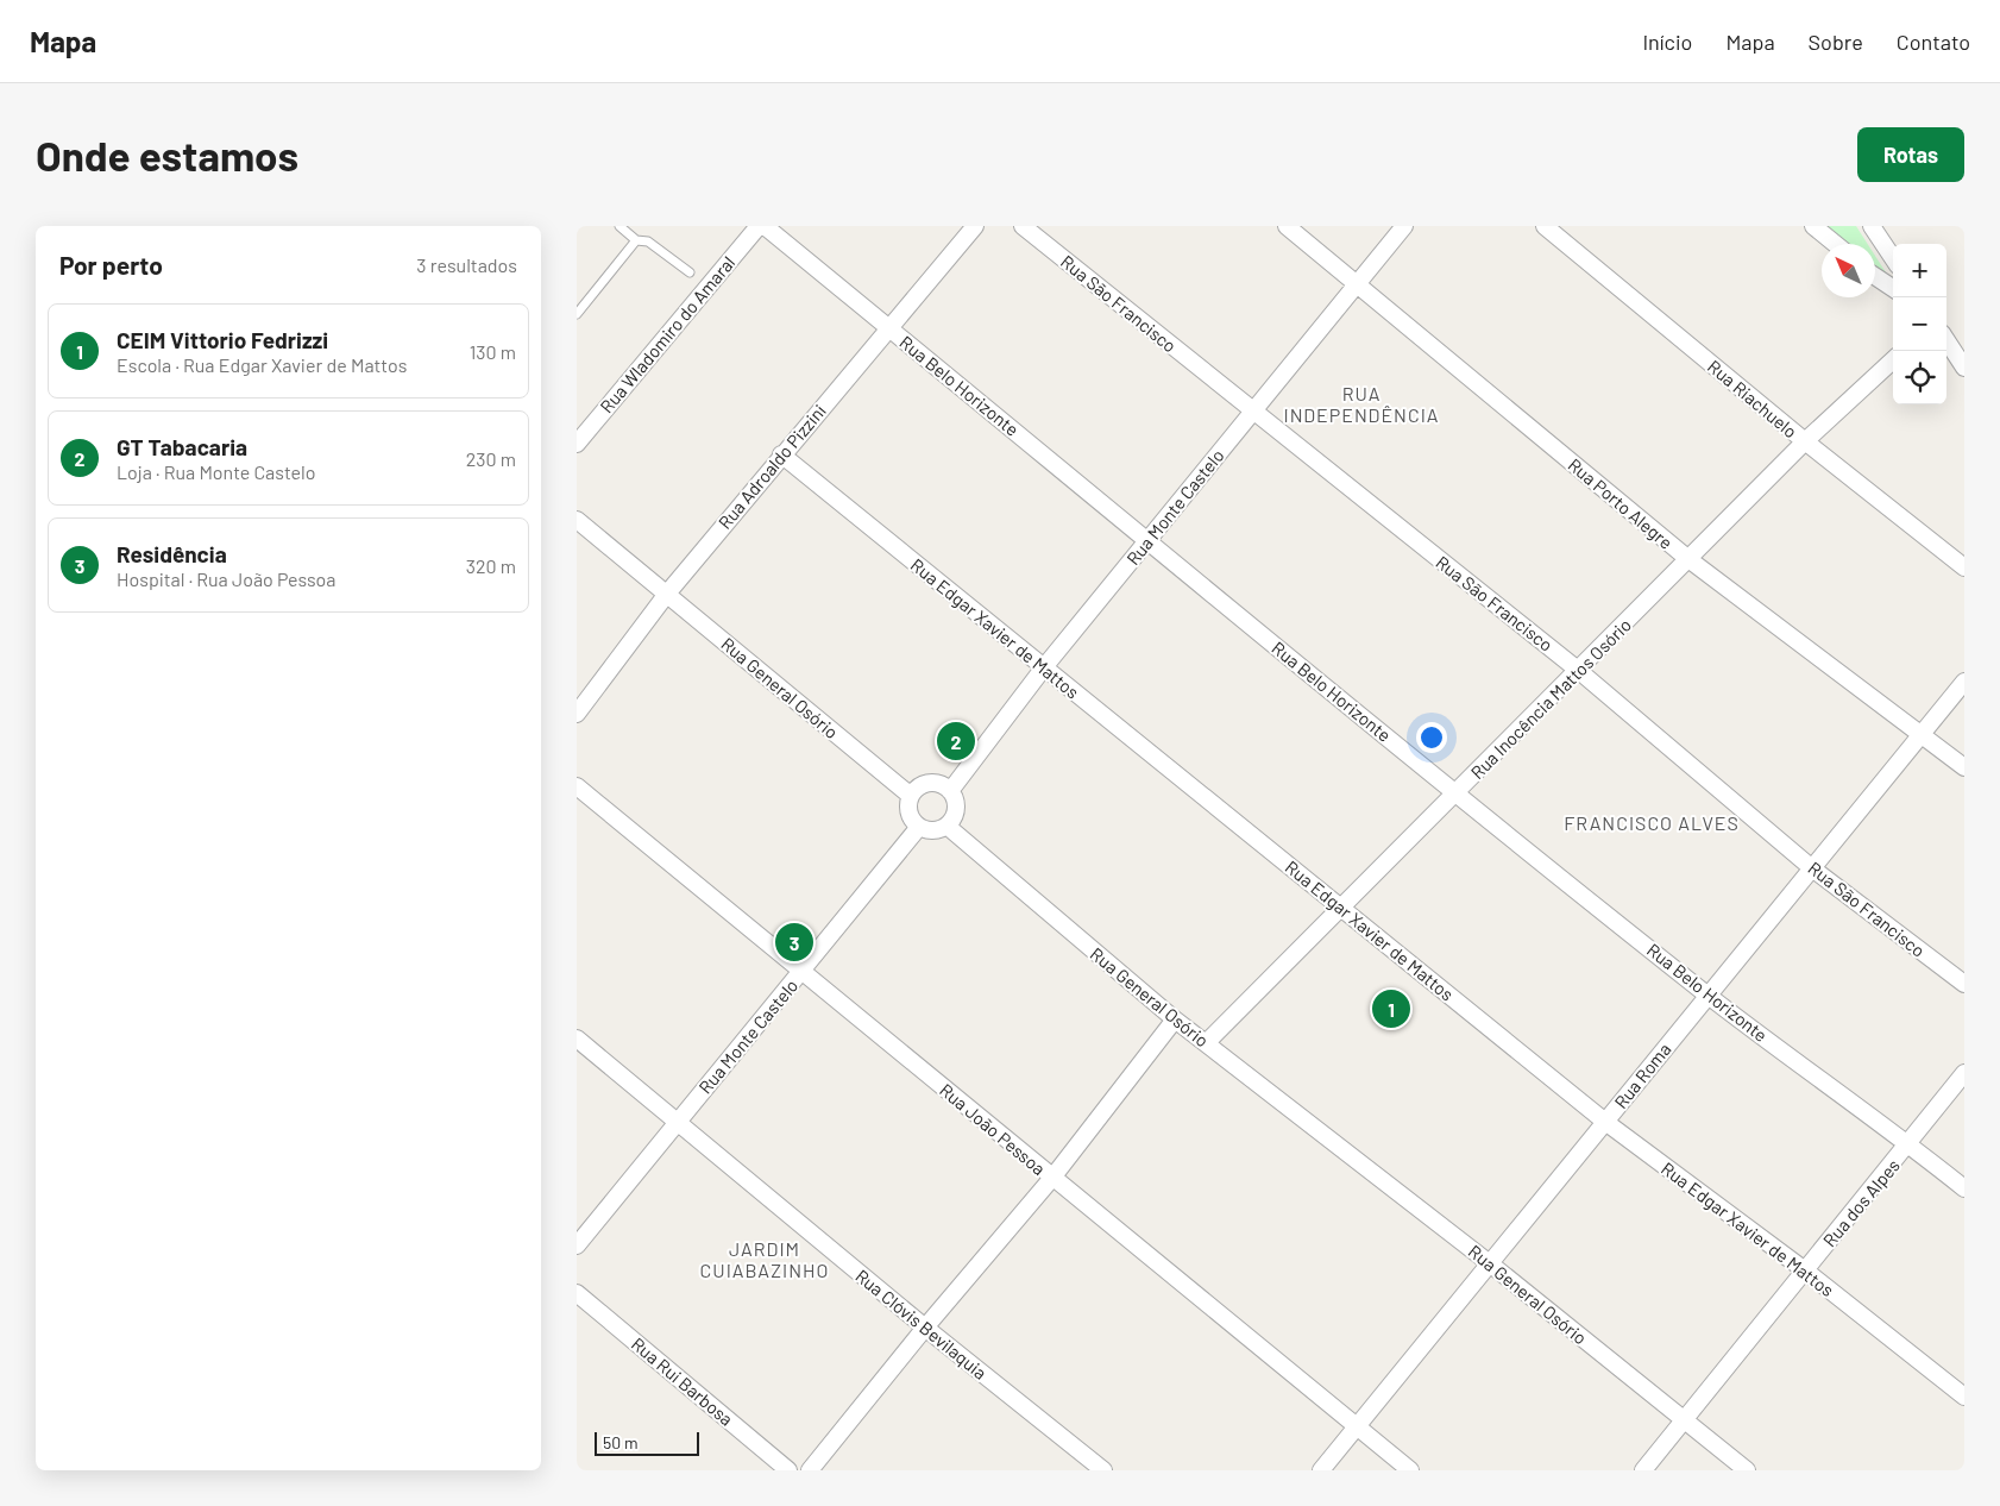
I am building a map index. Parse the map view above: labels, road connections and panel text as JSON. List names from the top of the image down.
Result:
{
  "streets": {
    "street": [
      "Rua São Francisco",
      "Rua Wladomiro do Amaral",
      "Rua Belo Horizonte",
      "Rua Riachuelo",
      "Rua Adroaldo Pizzini",
      "Rua Porto Alegre",
      "Rua Monte Castelo",
      "Rua Edgar Xavier de Mattos",
      "Rua General Osório",
      "Rua Inocência Mattos Osório",
      "Rua Roma",
      "Rua João Pessoa",
      "Rua dos Alpes",
      "Rua Clóvis Bevilaquia",
      "Rua Rui Barbosa"
    ]
  },
  "crossings": [
    ["Rua São Francisco", "Rua Monte Castelo"],
    ["Rua São Francisco", "Rua Inocência Mattos Osório"],
    ["Rua São Francisco", "Rua Roma"],
    ["Rua Belo Horizonte", "Rua Adroaldo Pizzini"],
    ["Rua Belo Horizonte", "Rua Monte Castelo"],
    ["Rua Belo Horizonte", "Rua Inocência Mattos Osório"],
    ["Rua Belo Horizonte", "Rua Roma"],
    ["Rua Belo Horizonte", "Rua dos Alpes"],
    ["Rua Riachuelo", "Rua Inocência Mattos Osório"],
    ["Rua Adroaldo Pizzini", "Rua Edgar Xavier de Mattos"],
    ["Rua Adroaldo Pizzini", "Rua General Osório"],
    ["Rua Porto Alegre", "Rua Monte Castelo"],
    ["Rua Porto Alegre", "Rua Inocência Mattos Osório"],
    ["Rua Porto Alegre", "Rua Roma"],
    ["Rua Monte Castelo", "Rua Edgar Xavier de Mattos"],
    ["Rua Monte Castelo", "Rua General Osório"],
    ["Rua Monte Castelo", "Rua João Pessoa"],
    ["Rua Monte Castelo", "Rua Clóvis Bevilaquia"],
    ["Rua Edgar Xavier de Mattos", "Rua Inocência Mattos Osório"],
    ["Rua Edgar Xavier de Mattos", "Rua Roma"],
    ["Rua Edgar Xavier de Mattos", "Rua dos Alpes"],
    ["Rua General Osório", "Rua Inocência Mattos Osório"],
    ["Rua General Osório", "Rua Roma"],
    ["Rua General Osório", "Rua dos Alpes"],
    ["Rua Roma", "Rua João Pessoa"]
  ],
  "districts": ["RUA INDEPENDÊNCIA", "FRANCISCO ALVES", "JARDIM CUIABAZINHO"],
  "scale_bar": "50 m",
  "north": "top left",
  "page": {
    "header": "Mapa",
    "nav": [
      "Início",
      "Mapa",
      "Sobre",
      "Contato"
    ],
    "buttons": "Rotas",
    "title": "Onde estamos",
    "heading": ["Por perto", "3 resultados"],
    "map_buttons": ["+", "−"],
    "list": [
      {
        "mark": "1",
        "name": "CEIM Vittorio Fedrizzi",
        "note": "Escola · Rua Edgar Xavier de Mattos",
        "value": "130 m"
      },
      {
        "mark": "2",
        "name": "GT Tabacaria",
        "note": "Loja · Rua Monte Castelo",
        "value": "230 m"
      },
      {
        "mark": "3",
        "name": "Residência",
        "note": "Hospital · Rua João Pessoa",
        "value": "320 m"
      }
    ],
    "pins": ["2", "3", "1"],
    "scale": "50 m"
  }
}
